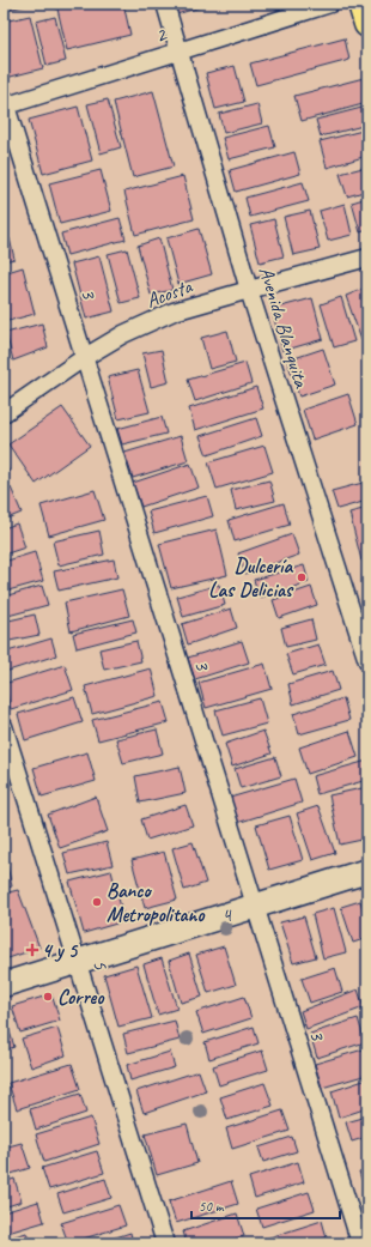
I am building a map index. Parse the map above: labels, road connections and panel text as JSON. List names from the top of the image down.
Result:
{
  "streets": {
    "street": [
      "2",
      "3",
      "Acosta",
      "Avenida Blanquita",
      "4",
      "5"
    ]
  },
  "crossings": [
    ["2", "3"],
    ["2", "Avenida Blanquita"],
    ["3", "Acosta"],
    ["3", "4"],
    ["Acosta", "Avenida Blanquita"],
    ["4", "5"]
  ],
  "places": {
    "other": ["Dulcería Las Delicias", "Banco Metropolitano", "Correo"],
    "health": ["4 y 5"]
  },
  "scale_bar": "50 m"
}
